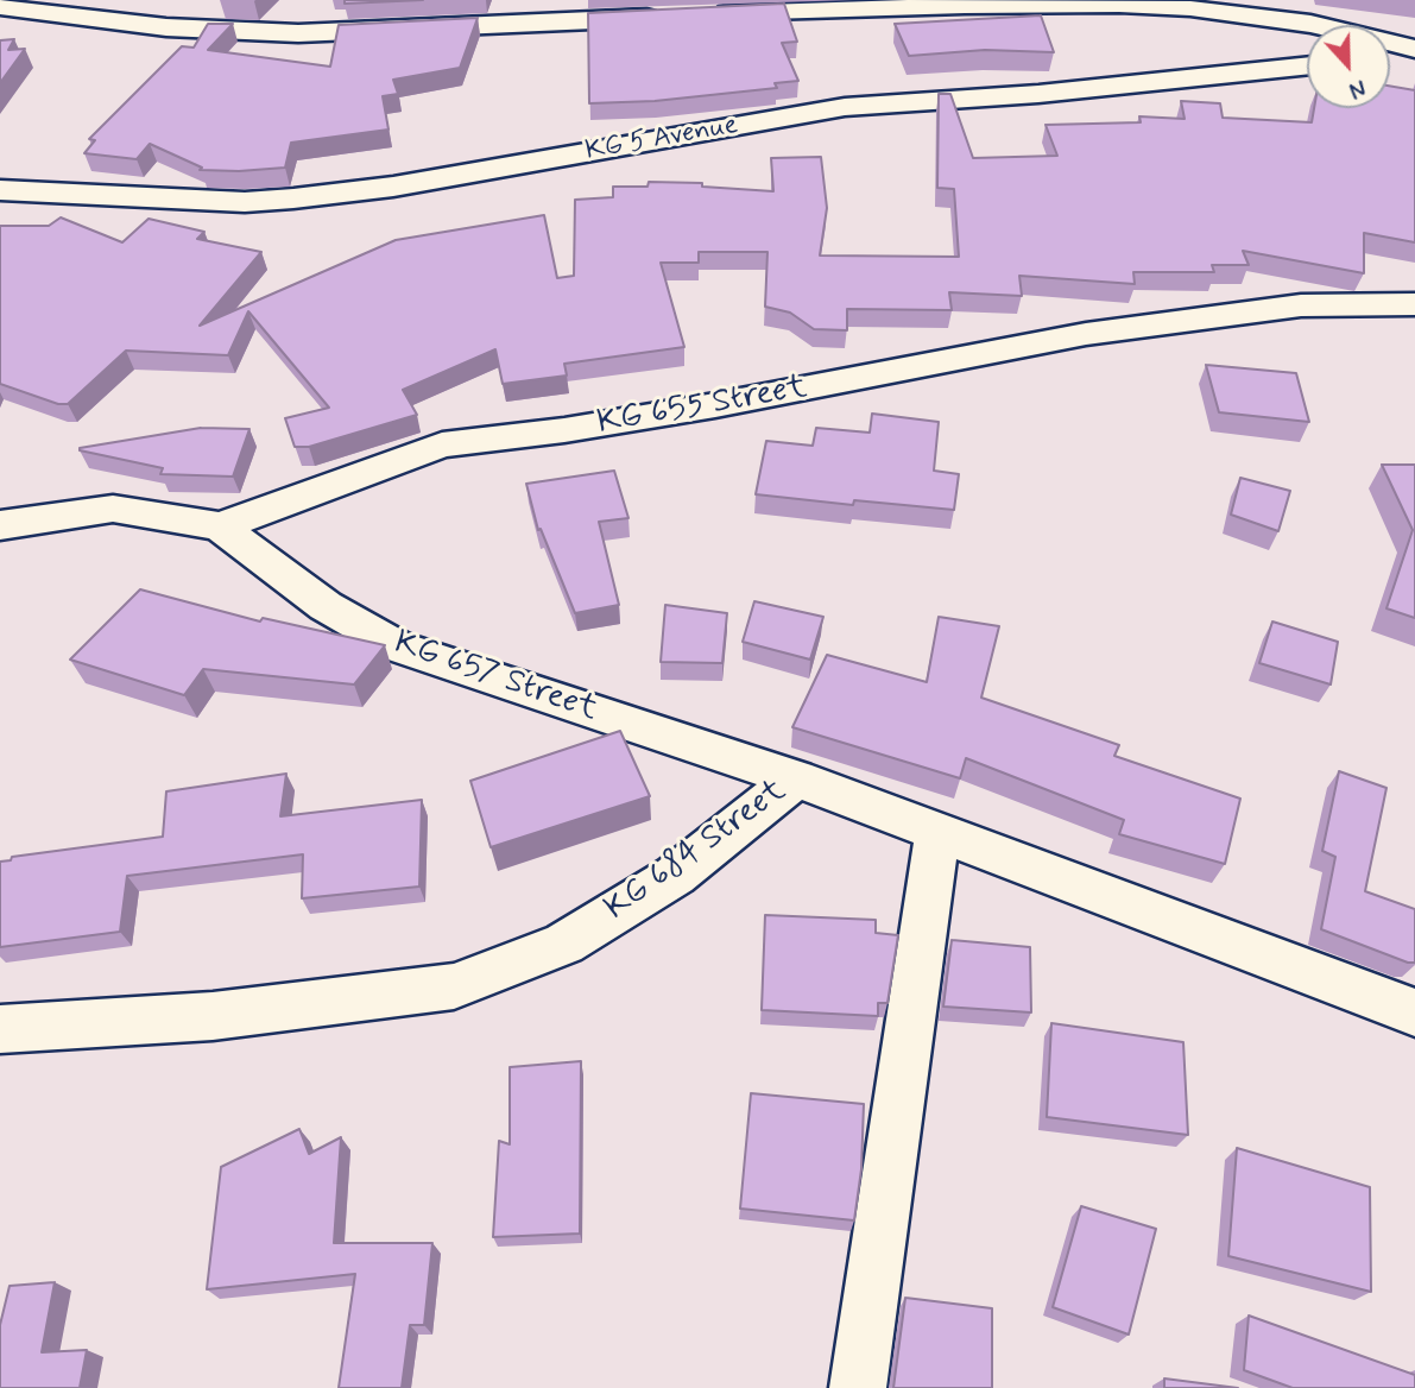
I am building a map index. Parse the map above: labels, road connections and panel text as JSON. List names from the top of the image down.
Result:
{
  "streets": {
    "street": [
      "KG 5 Avenue",
      "KG 655 Street",
      "KG 657 Street",
      "KG 684 Street"
    ]
  },
  "crossings": [
    ["KG 655 Street", "KG 657 Street"],
    ["KG 657 Street", "KG 684 Street"]
  ],
  "north": "bottom"
}
